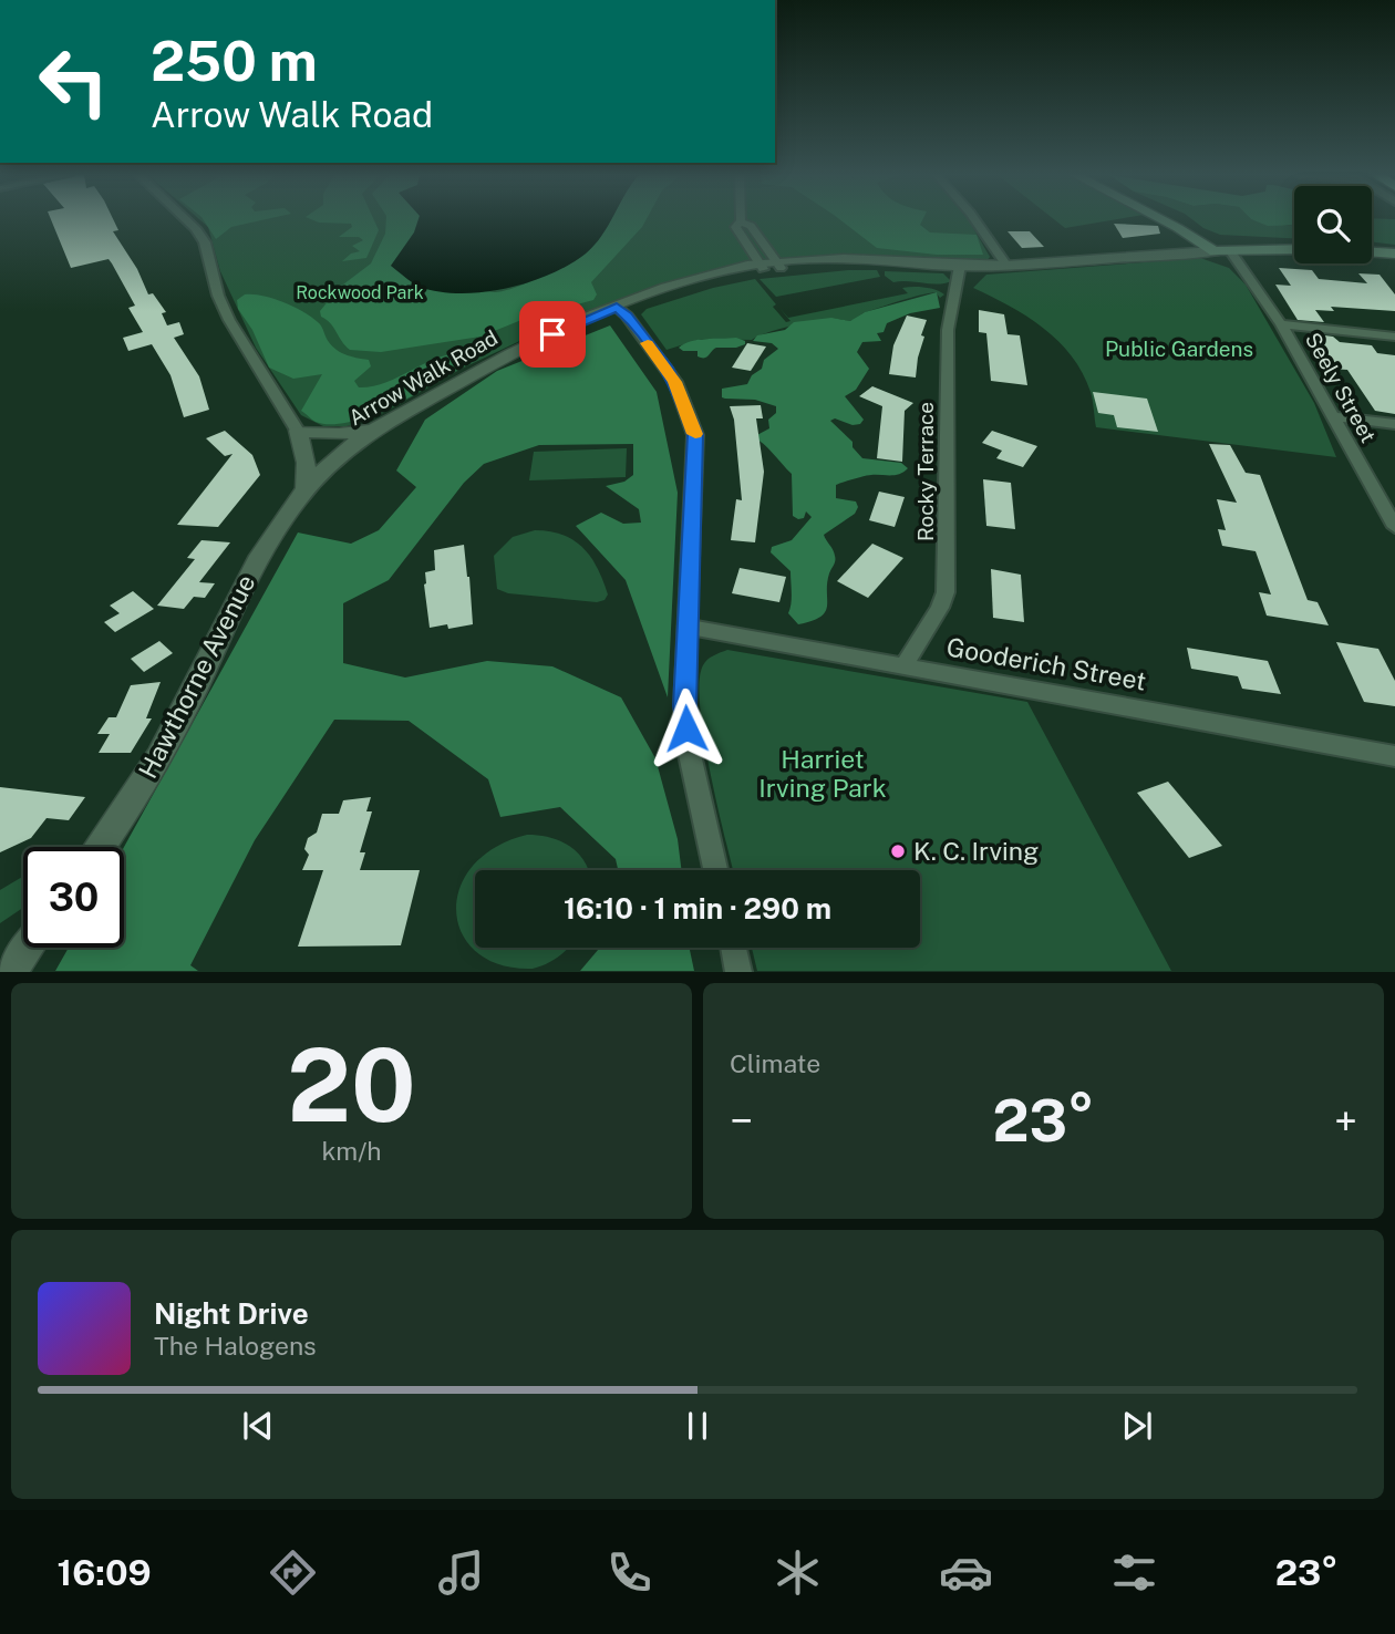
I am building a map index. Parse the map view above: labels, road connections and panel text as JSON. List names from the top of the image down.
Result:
{
  "streets": {
    "main road": ["Seely Street"],
    "street": [
      "Arrow Walk Road",
      "Rocky Terrace",
      "Gooderich Street",
      "Hawthorne Avenue"
    ]
  },
  "crossings": [
    ["Arrow Walk Road", "Seely Street"],
    ["Arrow Walk Road", "Rocky Terrace"],
    ["Arrow Walk Road", "Hawthorne Avenue"],
    ["Rocky Terrace", "Gooderich Street"]
  ],
  "parks": ["Rockwood Park", "Public Gardens", "Harriet Irving Park"],
  "places": ["K. C. Irving"],
  "page": {
    "turn": ["250 m", "Arrow Walk Road"],
    "limit": "30",
    "trip": "16:10 · 1 min · 290 m",
    "tile": [
      ["20", "km/h"],
      "Climate"
    ],
    "heat": ["−", "23°", "+"],
    "song": ["Night Drive", "The Halogens"],
    "tabs": ["16:09", "23°"]
  }
}
